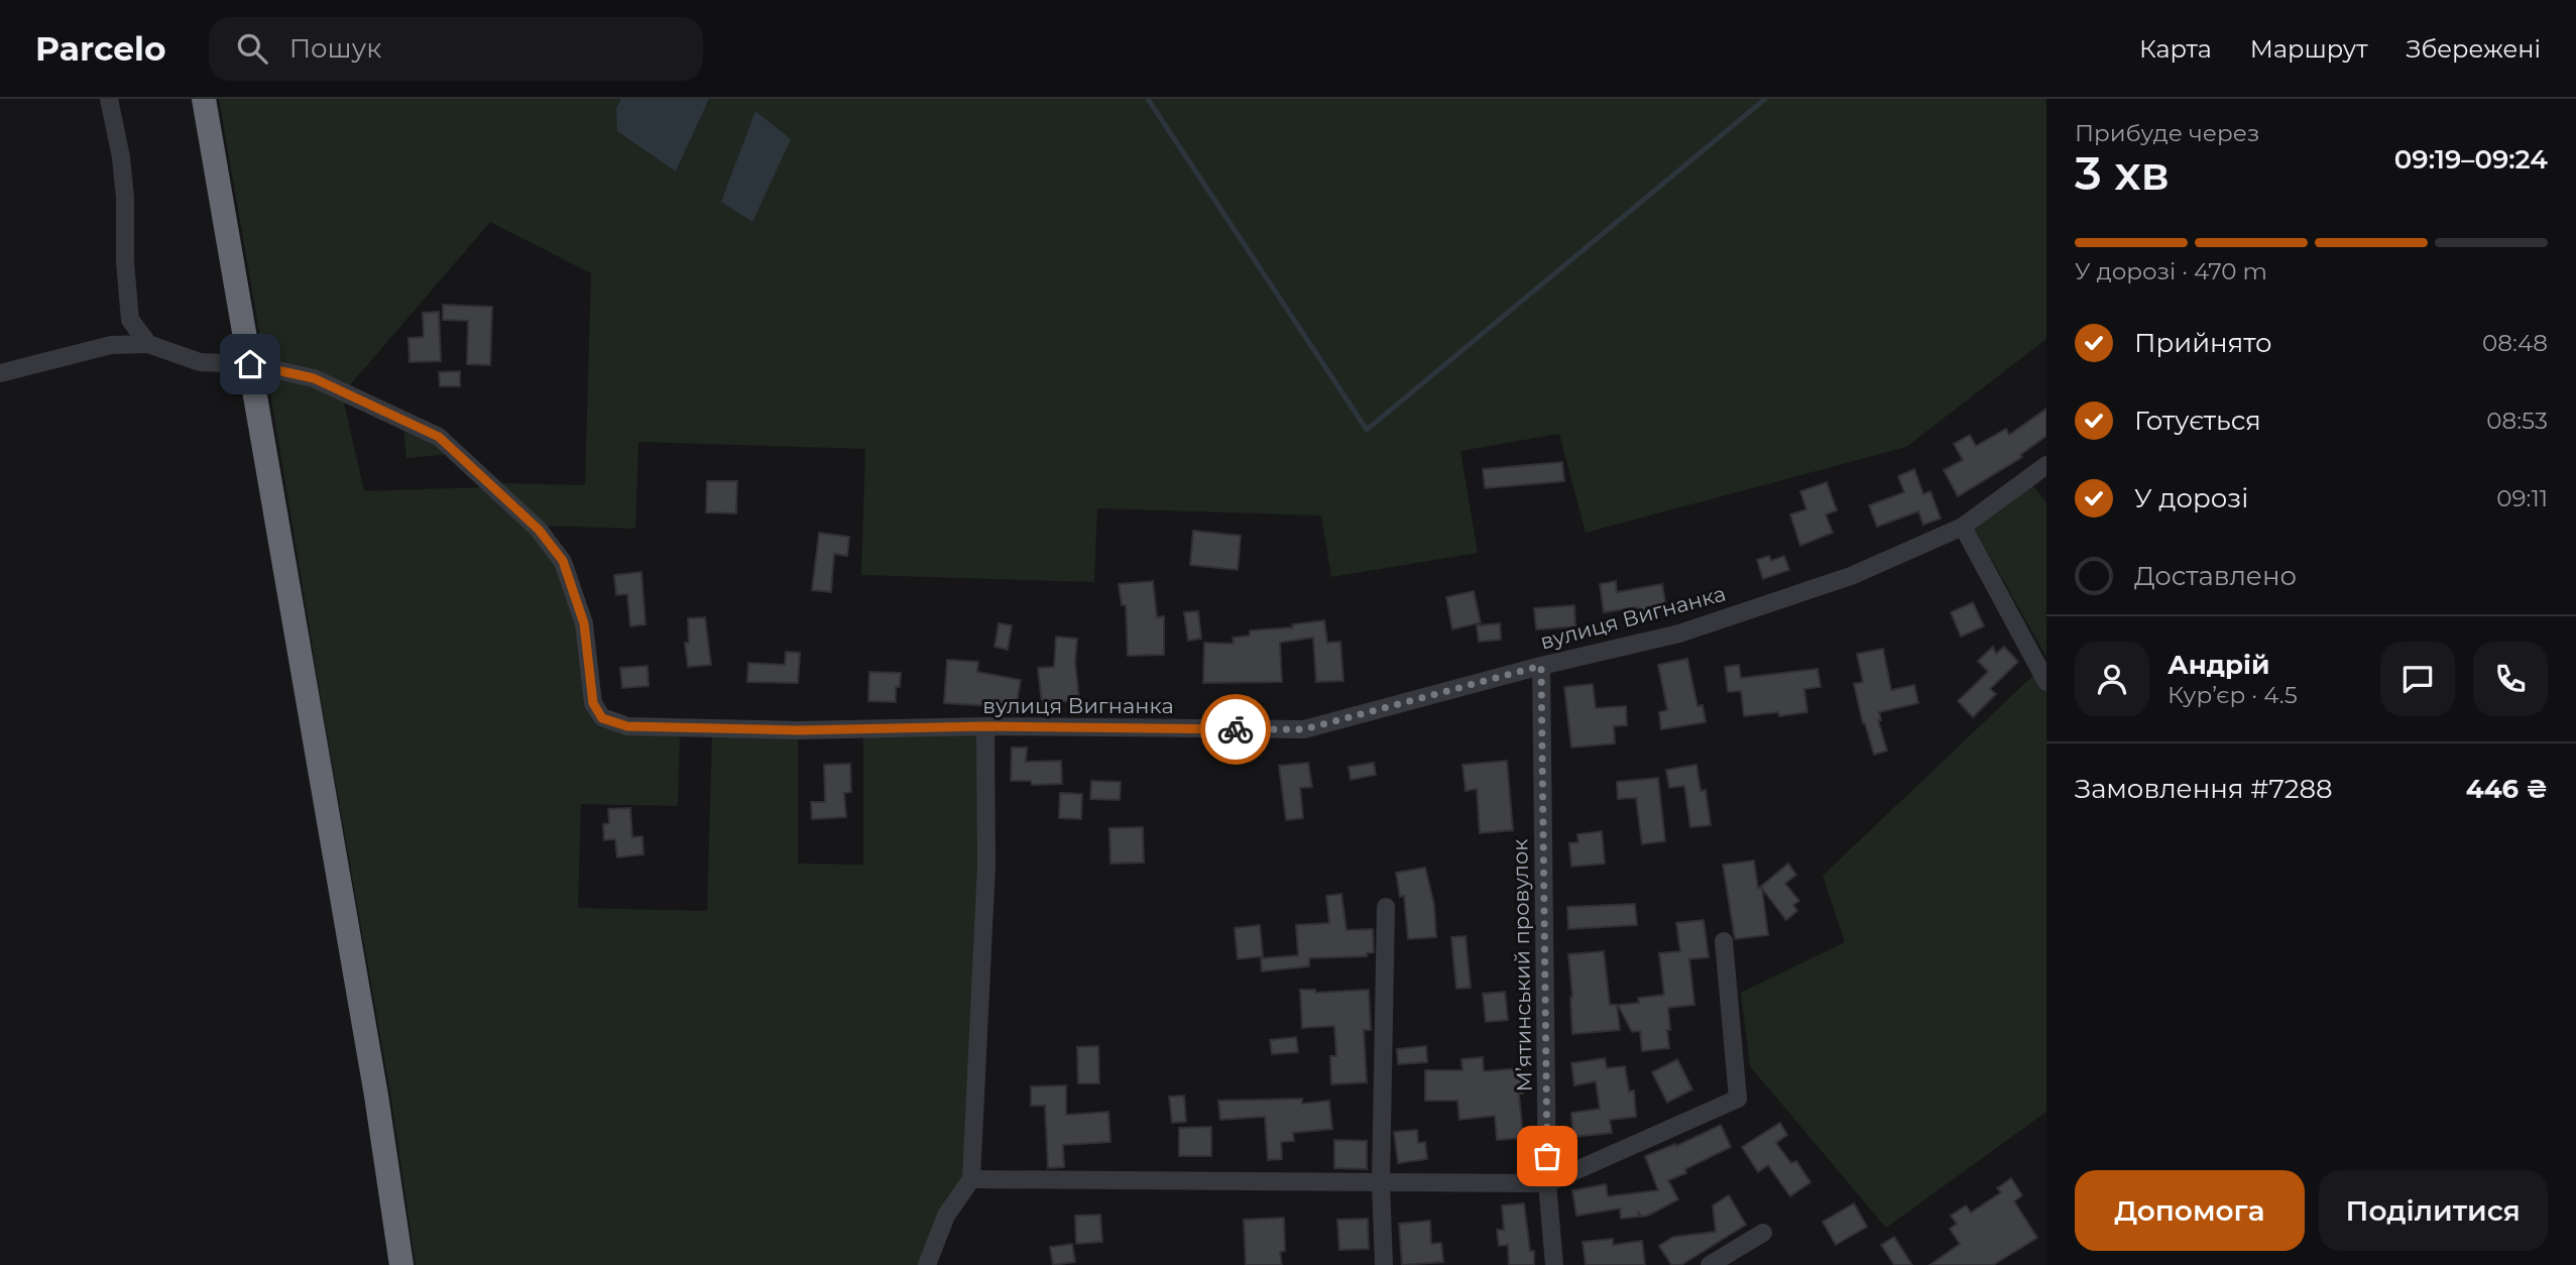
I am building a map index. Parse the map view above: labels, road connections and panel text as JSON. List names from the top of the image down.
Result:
{
  "streets": {
    "street": ["вулиця Вигнанка", "Мʼятинський провулок"]
  },
  "crossings": [
    ["вулиця Вигнанка", "Мʼятинський провулок"]
  ],
  "page": {
    "header": "Parcelo",
    "search": "Пошук",
    "nav": ["Карта", "Маршрут", "Збережені"],
    "heading": ["3 хв", "Прибуде через", "09:19–09:24"],
    "panel": [
      "Андрій",
      "Кур’єр · 4.5",
      "Замовлення #7288",
      "446 ₴"
    ],
    "bar": "У дорозі · 470 m",
    "list": [
      ["Прийнято", "08:48"],
      ["Готується", "08:53"],
      ["У дорозі", "09:11"],
      "Доставлено"
    ],
    "buttons": ["Допомога", "Поділитися"]
  }
}
